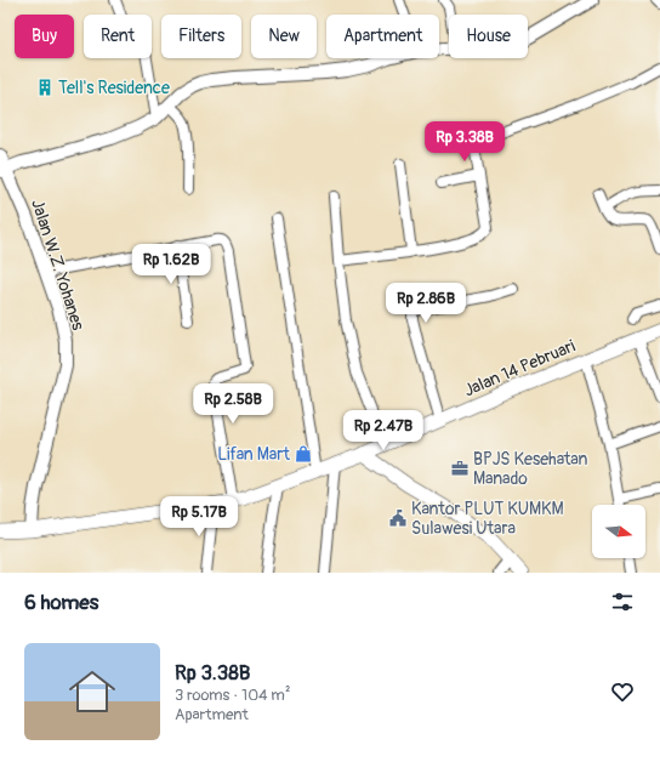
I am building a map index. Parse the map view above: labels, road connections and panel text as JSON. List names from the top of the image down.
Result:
{
  "streets": {
    "main road": ["Jalan 14 Pebruari"],
    "street": ["Jalan W.Z. Yohanes"]
  },
  "crossings": [
    ["Jalan W.Z. Yohanes", "Jalan 14 Pebruari"]
  ],
  "places": {
    "building": ["Tell's Residence"],
    "shop": ["Lifan Mart"],
    "office": ["BPJS Kesehatan Manado"],
    "public building": ["Kantor PLUT KUMKM Sulawesi Utara"]
  },
  "north": "right",
  "page": {
    "chip": [
      "Buy",
      "Rent",
      "Filters",
      "New",
      "Apartment",
      "House"
    ],
    "price": [
      "Rp 3.38B",
      "Rp 1.62B",
      "Rp 2.86B",
      "Rp 2.58B",
      "Rp 2.47B",
      "Rp 5.17B"
    ],
    "heading": "6 homes",
    "list": [
      {
        "name": "Rp 3.38B",
        "note": "3 rooms · 104 m² · Apartment"
      }
    ]
  }
}
